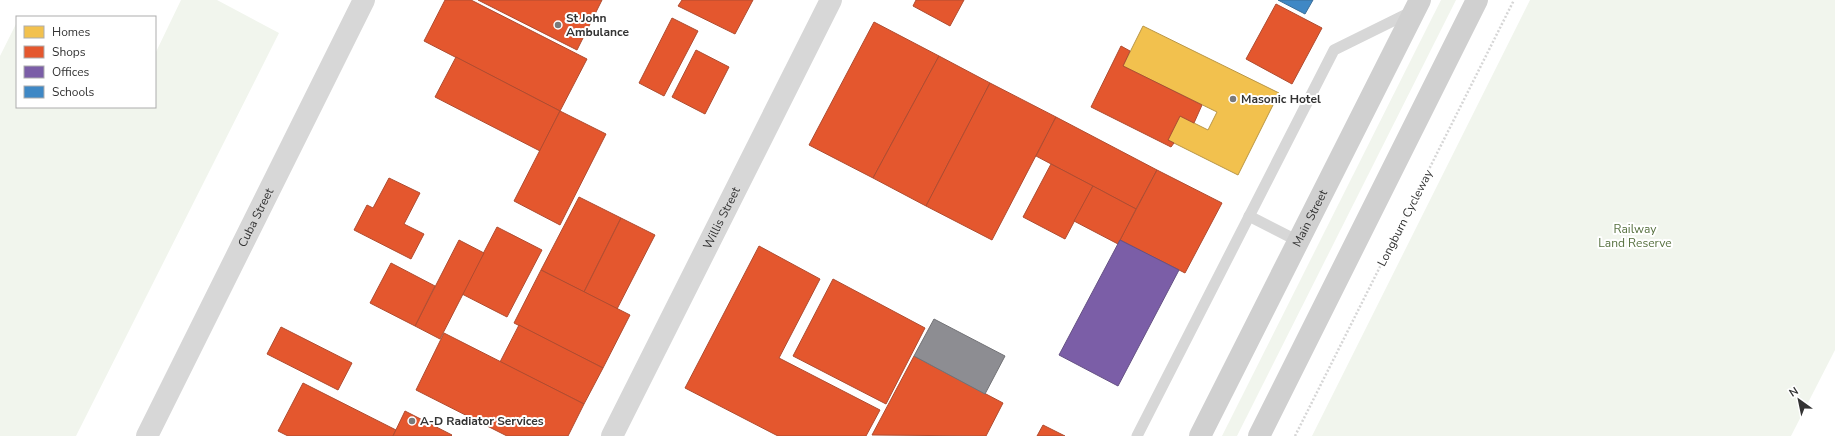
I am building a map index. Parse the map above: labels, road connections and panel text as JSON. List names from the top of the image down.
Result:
{
  "streets": {
    "main road": ["Main Street"],
    "street": ["Cuba Street", "Willis Street"],
    "path": ["Longburn Cycleway"]
  },
  "parks": ["Railway Land Reserve"],
  "places": ["St John Ambulance", "Masonic Hotel", "A-D Radiator Services"],
  "legend": [
    "Homes",
    "Shops",
    "Offices",
    "Schools"
  ],
  "north": "top left"
}
